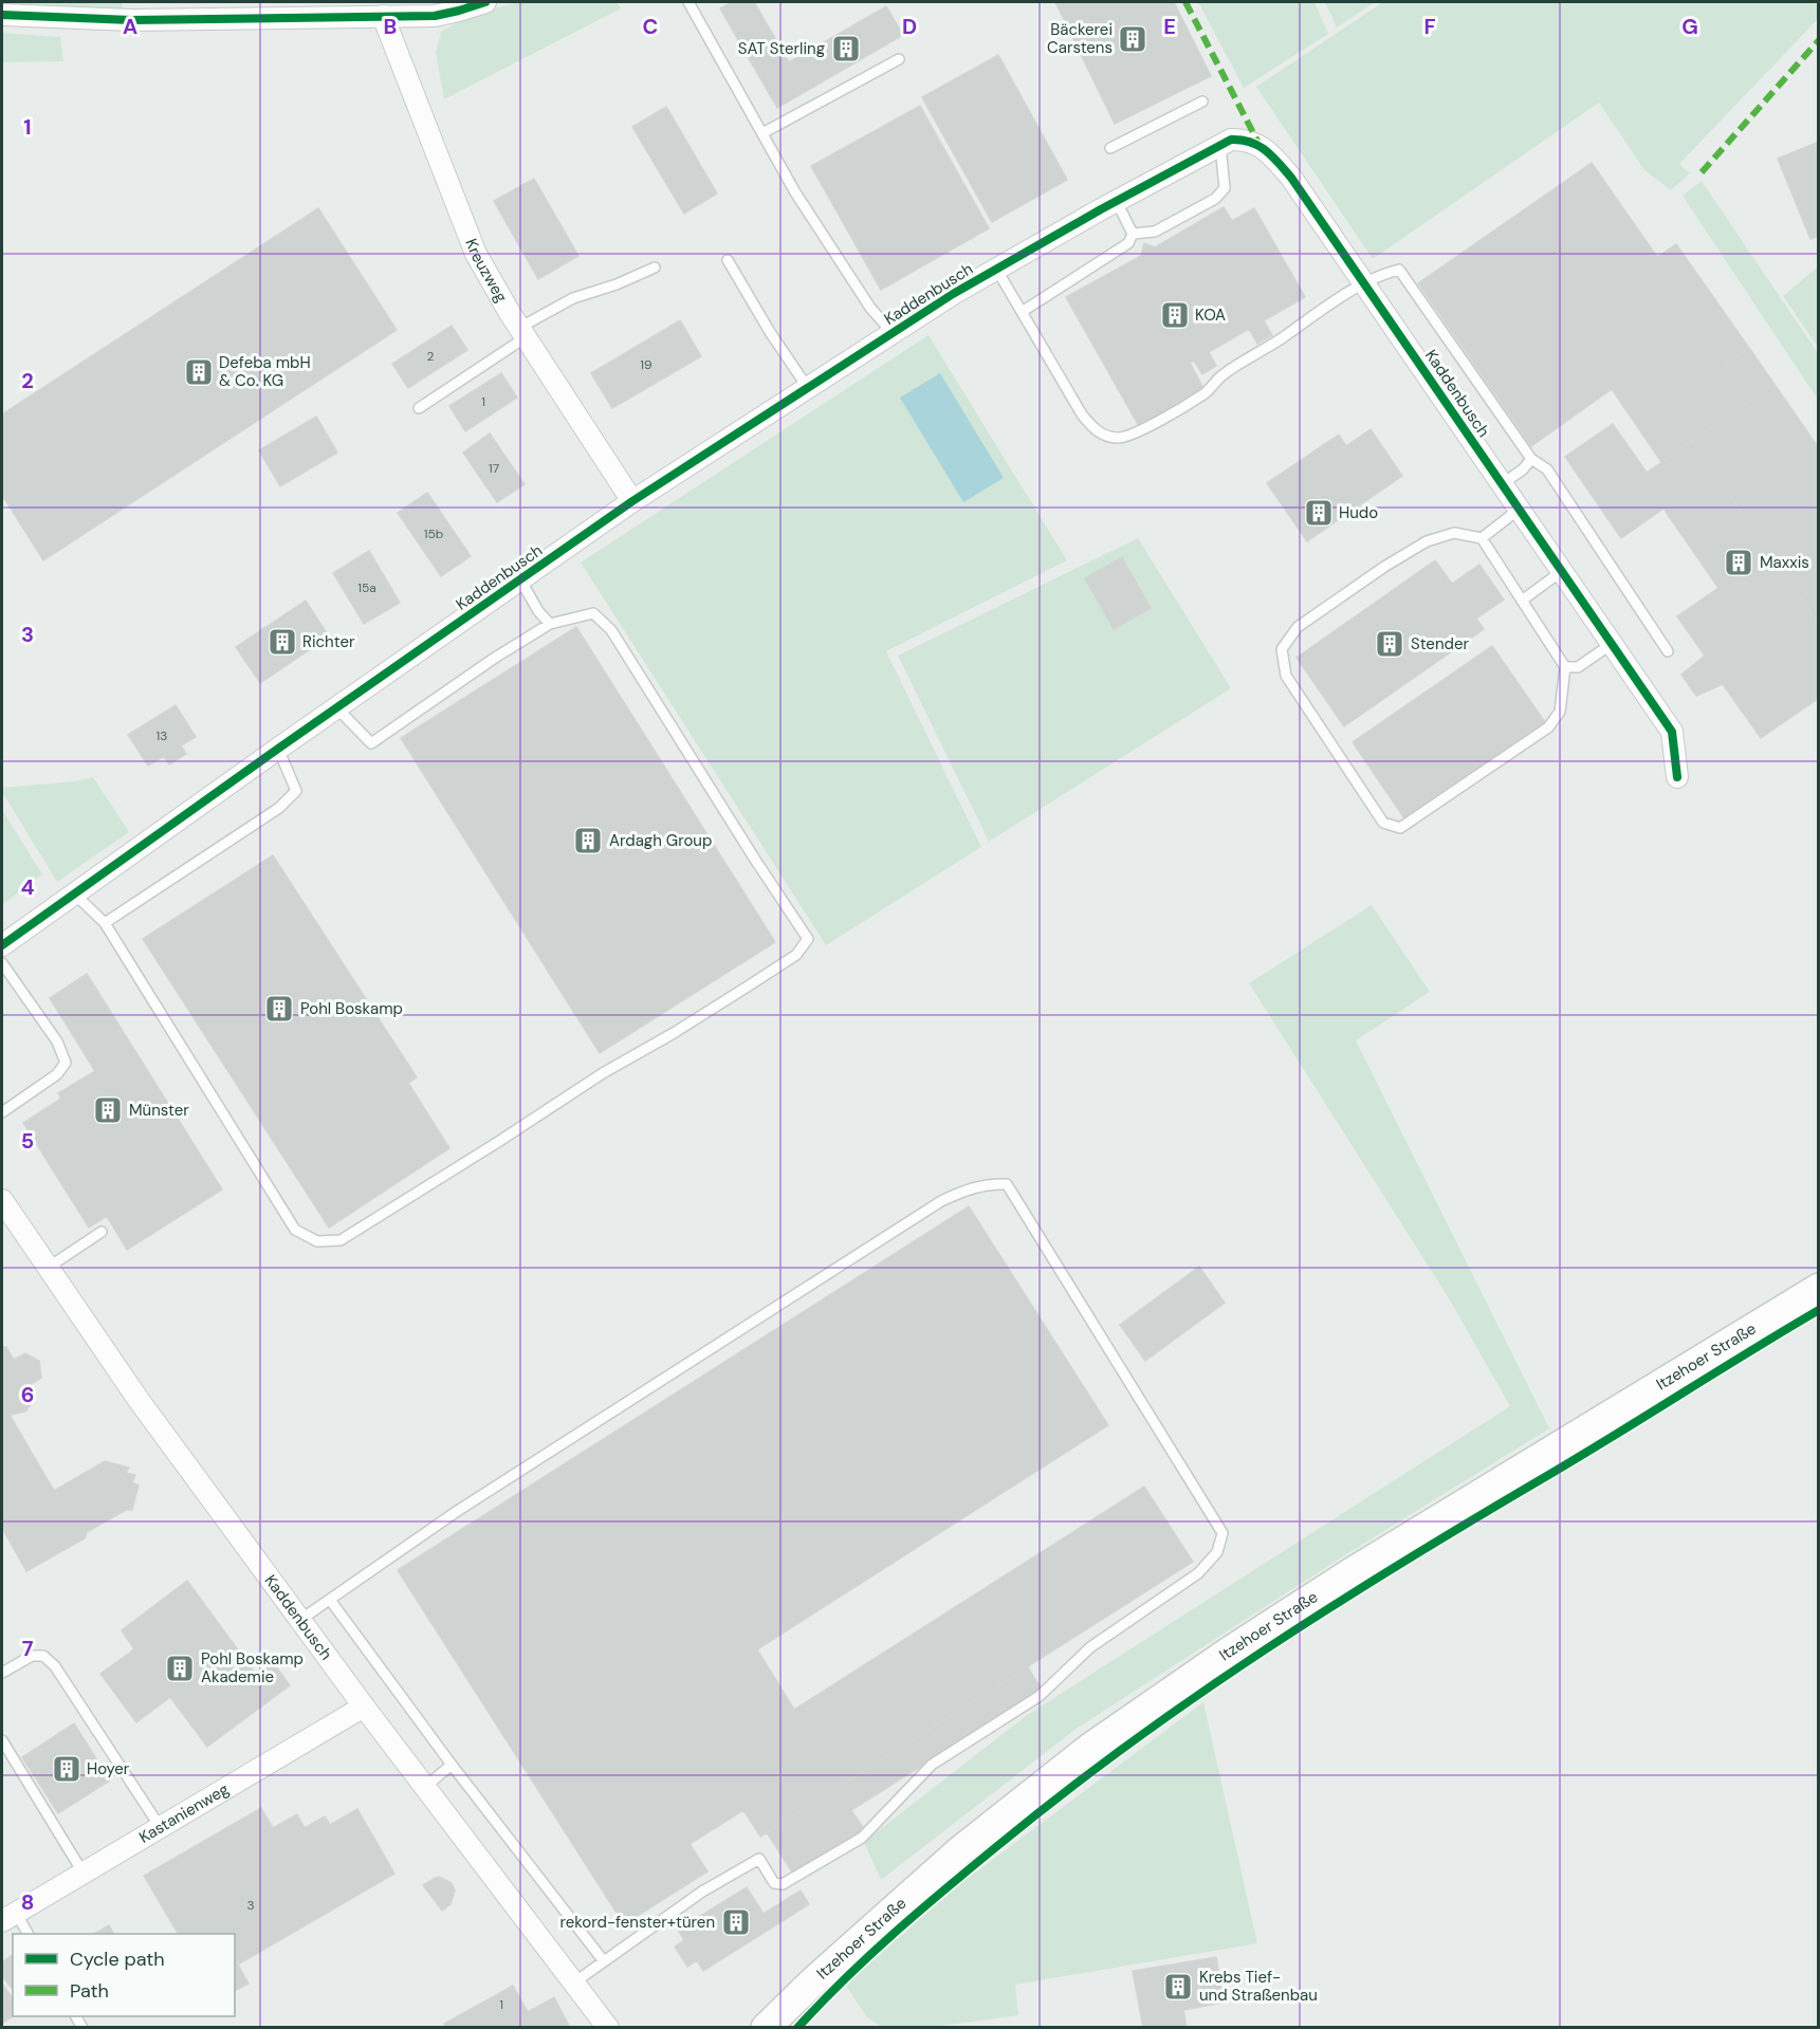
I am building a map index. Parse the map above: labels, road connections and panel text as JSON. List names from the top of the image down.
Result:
{
  "streets": {
    "main road": ["Itzehoer Straße"],
    "street": ["Kreuzweg", "Kaddenbusch", "Kastanienweg"]
  },
  "crossings": [
    ["Kreuzweg", "Kaddenbusch"],
    ["Kaddenbusch", "Kastanienweg"]
  ],
  "places": {
    "building": [
      "Bäckerei Carstens",
      "SAT Sterling",
      "KOA",
      "Defeba mbH & Co. KG",
      "Hudo",
      "Maxxis",
      "Richter",
      "Stender",
      "Ardagh Group",
      "Pohl Boskamp",
      "Münster",
      "Pohl Boskamp Akademie",
      "Hoyer",
      "rekord-fenster+türen",
      "Krebs Tief- und Straßenbau"
    ]
  },
  "house_numbers": [
    "2",
    "19",
    "1",
    "17",
    "15b",
    "15a",
    "13",
    "3",
    "1"
  ],
  "legend": ["Cycle path", "Path"],
  "grid": {
    "columns": [
      "A",
      "B",
      "C",
      "D",
      "E",
      "F",
      "G"
    ],
    "rows": [
      "1",
      "2",
      "3",
      "4",
      "5",
      "6",
      "7",
      "8"
    ]
  }
}
